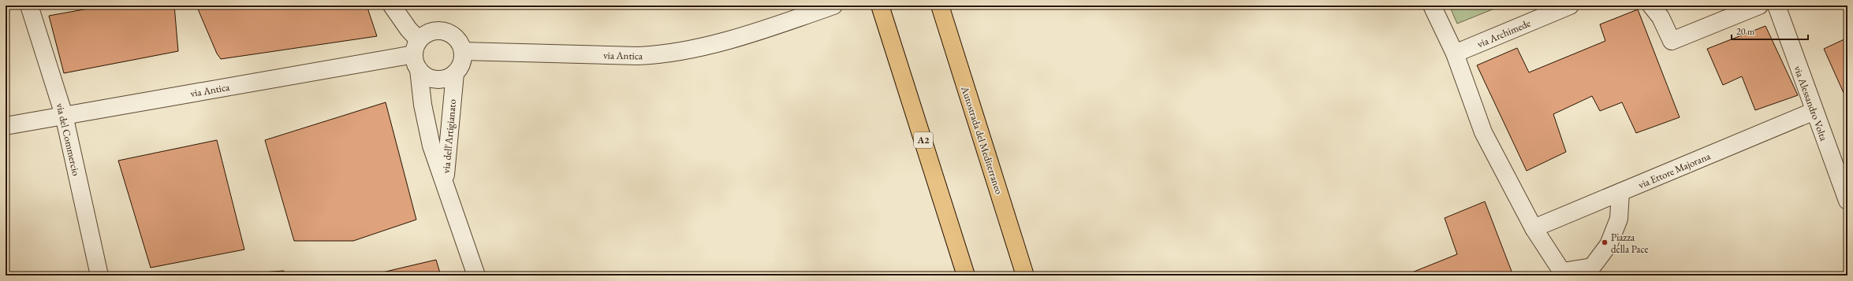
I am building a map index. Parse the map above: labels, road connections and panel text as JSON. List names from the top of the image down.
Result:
{
  "streets": {
    "highway": ["A2", "Autostrada del Mediterraneo"],
    "street": [
      "via Archimede",
      "via Antica",
      "via Alessandro Volta",
      "via dell'Artigianato",
      "via del Commercio",
      "via Ettore Majorana"
    ]
  },
  "crossings": [
    ["via Antica", "via dell'Artigianato"],
    ["via Antica", "via del Commercio"],
    ["via Alessandro Volta", "via Ettore Majorana"]
  ],
  "places": ["Piazza della Pace"],
  "scale_bar": "20 m"
}
